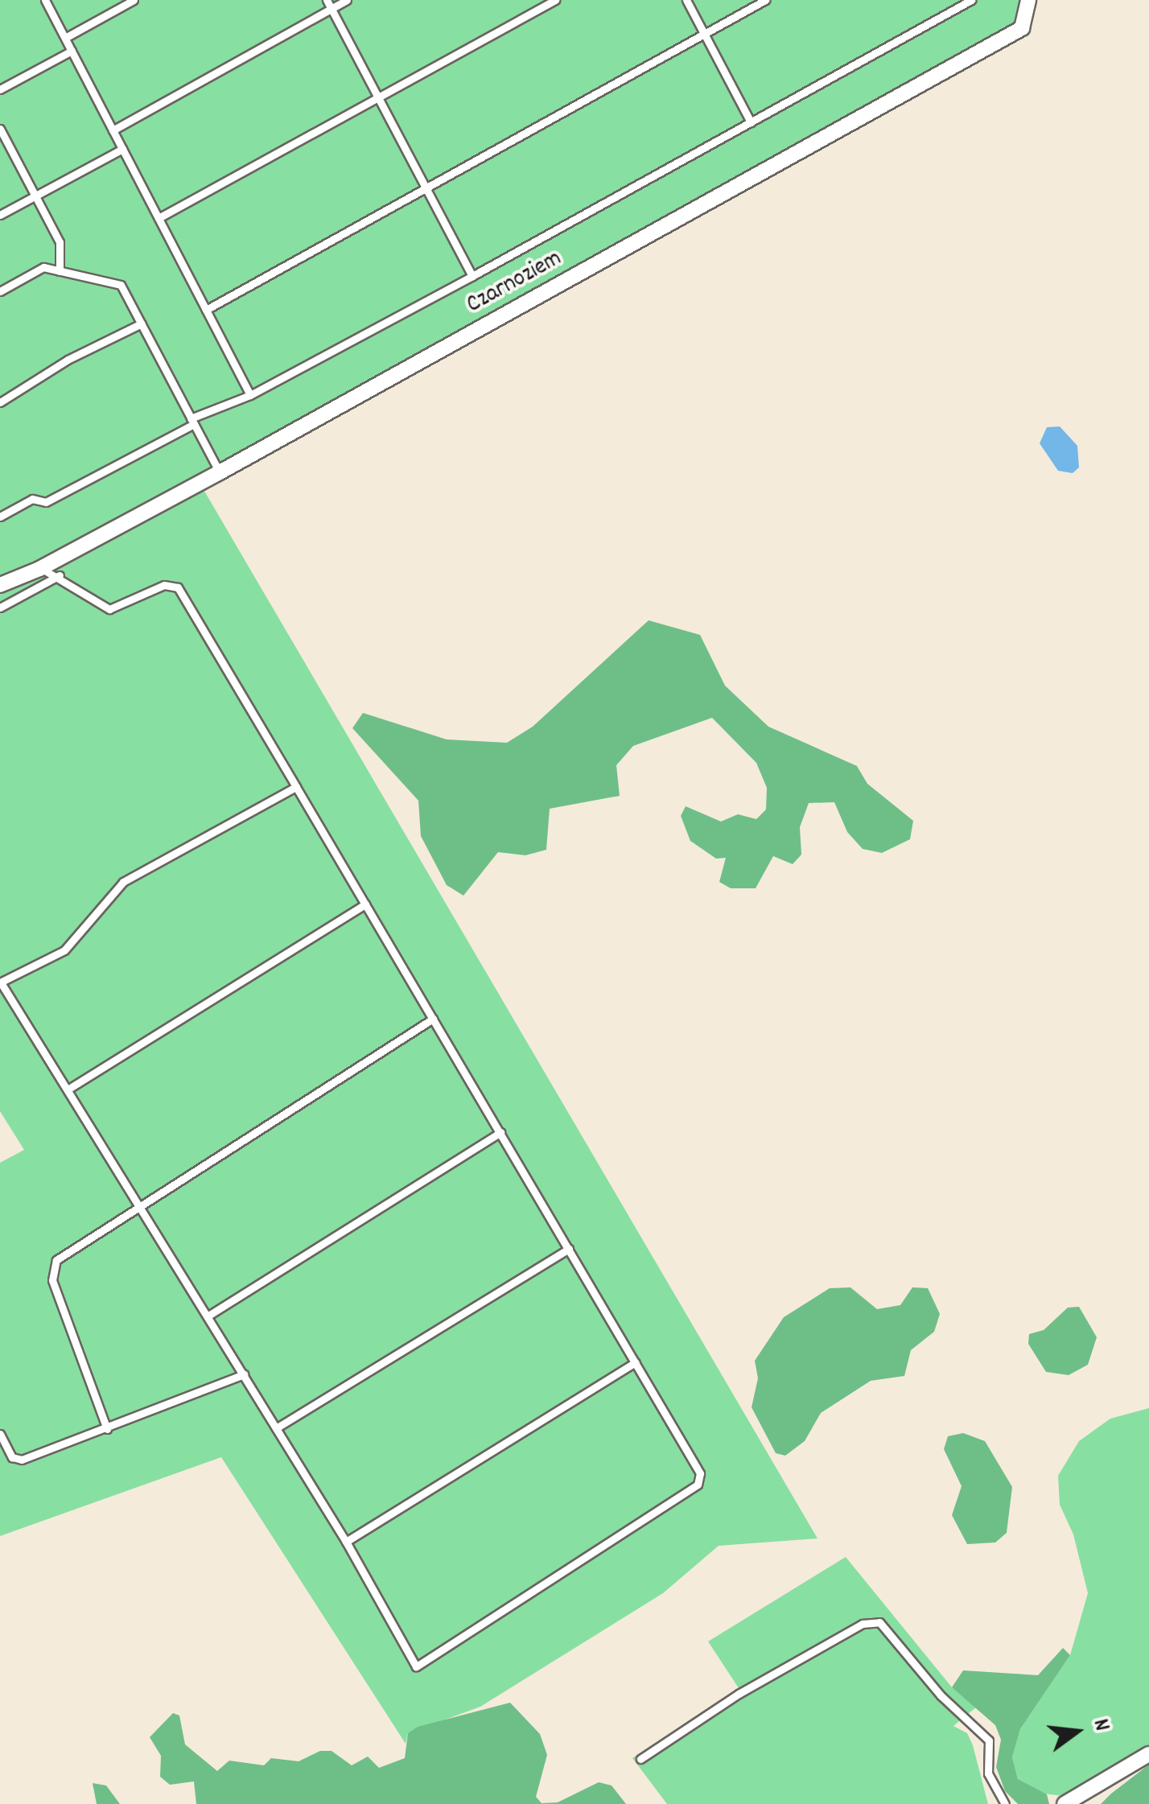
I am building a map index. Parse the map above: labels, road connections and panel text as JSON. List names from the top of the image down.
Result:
{
  "streets": {
    "street": ["Czarnoziem"]
  },
  "north": "right"
}
